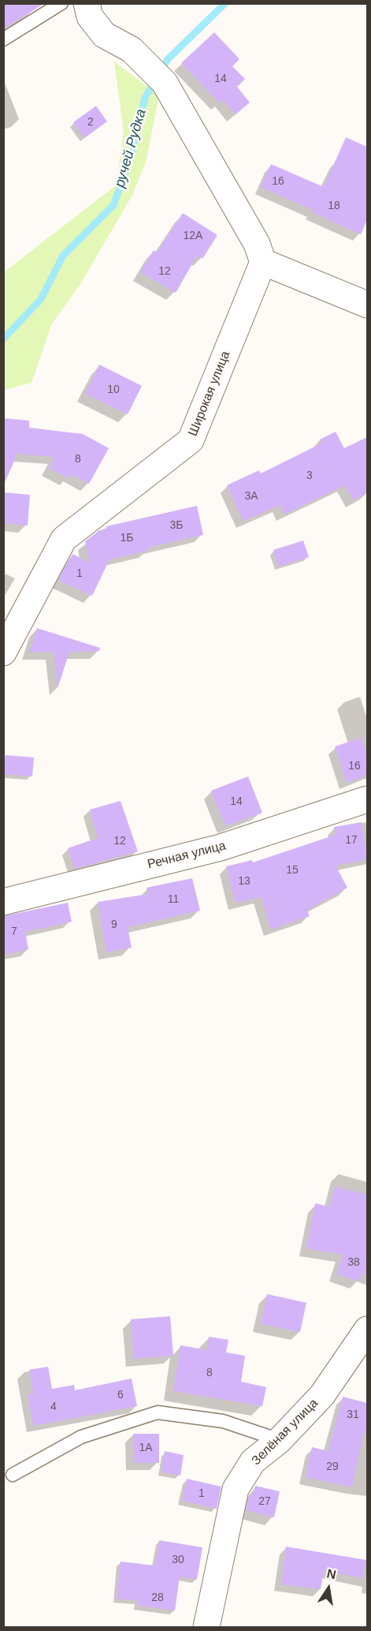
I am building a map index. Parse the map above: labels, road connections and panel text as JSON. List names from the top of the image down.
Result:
{
  "streets": {
    "street": ["Широкая улица", "Речная улица", "Зелёная улица"]
  },
  "water": ["ручей Рудка"],
  "house_numbers": [
    "14",
    "2",
    "16",
    "18",
    "12А",
    "12",
    "10",
    "8",
    "3",
    "3А",
    "3Б",
    "1Б",
    "1",
    "16",
    "14",
    "17",
    "12",
    "15",
    "13",
    "11",
    "9",
    "7",
    "38",
    "8",
    "6",
    "4",
    "31",
    "1А",
    "29",
    "1",
    "27",
    "30",
    "28"
  ],
  "north": "top"
}
